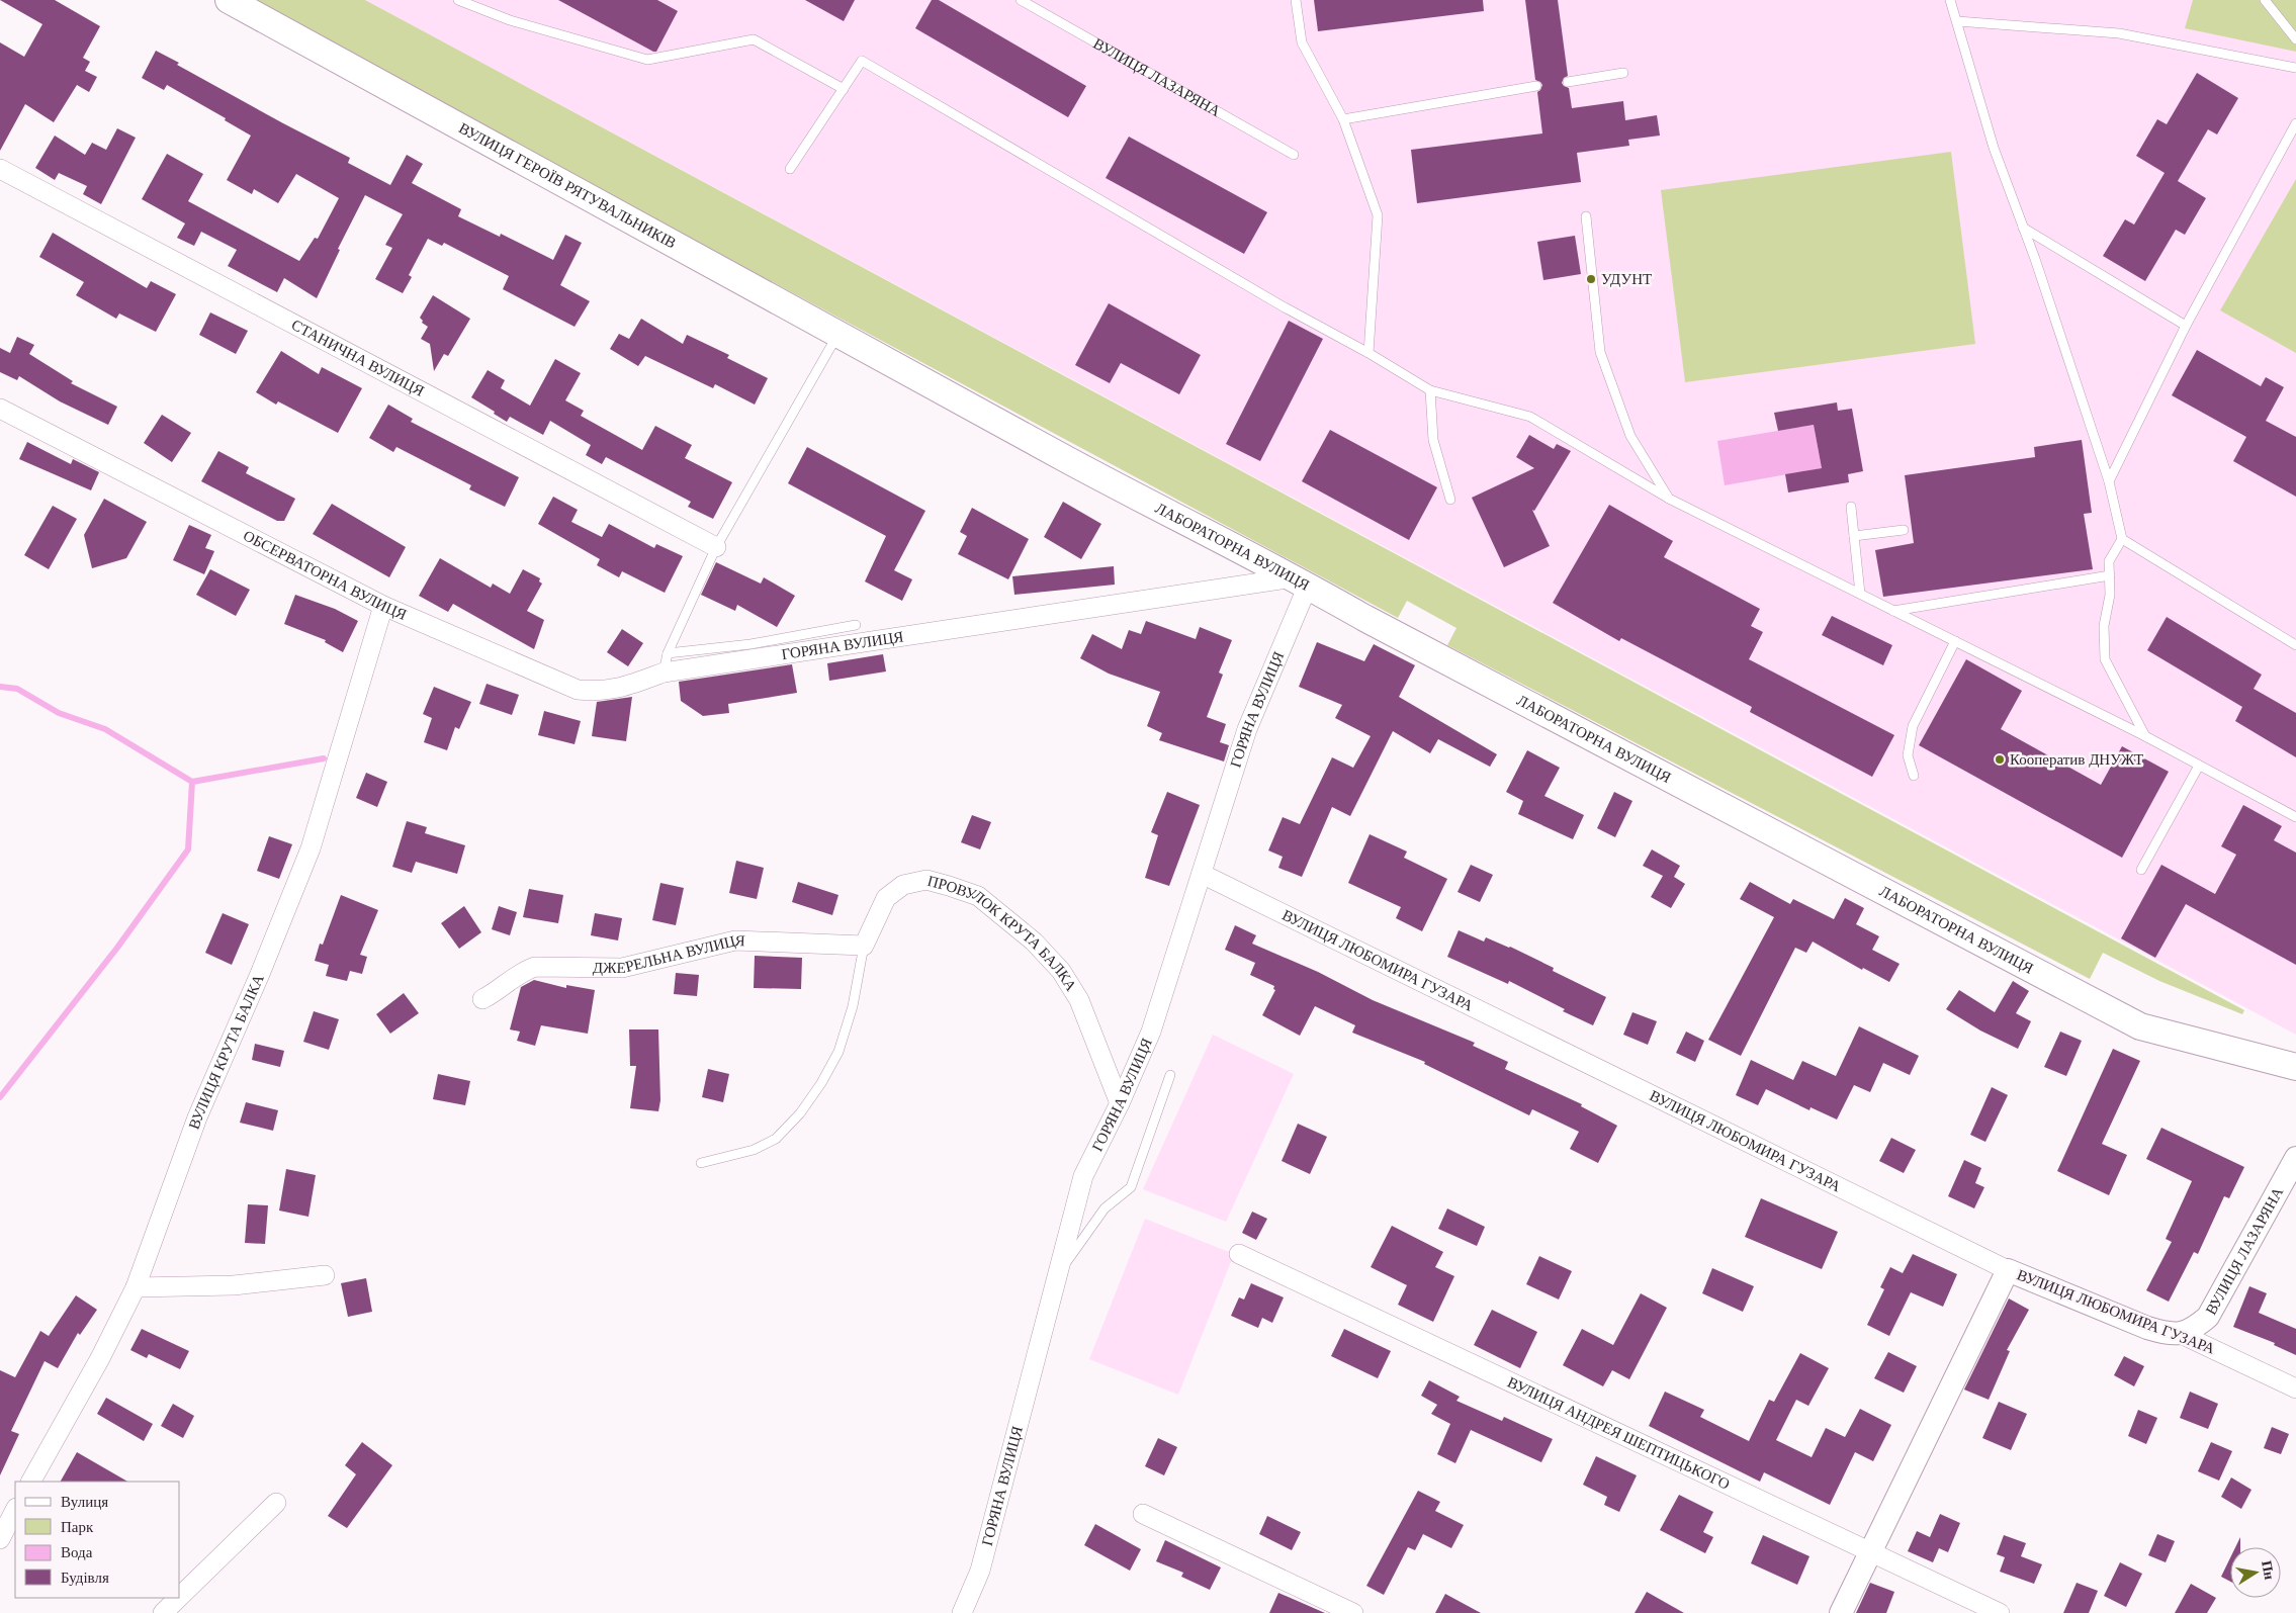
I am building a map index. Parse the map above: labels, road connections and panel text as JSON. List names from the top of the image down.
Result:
{
  "streets": {
    "main road": ["ВУЛИЦЯ ГЕРОЇВ РЯТУВАЛЬНИКІВ", "ЛАБОРАТОРНА ВУЛИЦЯ"],
    "street": [
      "ВУЛИЦЯ ЛАЗАРЯНА",
      "СТАНИЧНА ВУЛИЦЯ",
      "ОБСЕРВАТОРНА ВУЛИЦЯ",
      "ГОРЯНА ВУЛИЦЯ",
      "ПРОВУЛОК КРУТА БАЛКА",
      "ДЖЕРЕЛЬНА ВУЛИЦЯ",
      "ВУЛИЦЯ ЛЮБОМИРА ГУЗАРА",
      "ВУЛИЦЯ КРУТА БАЛКА",
      "ВУЛИЦЯ АНДРЕЯ ШЕПТИЦЬКОГО"
    ]
  },
  "crossings": [
    ["ВУЛИЦЯ ЛАЗАРЯНА", "ВУЛИЦЯ ЛЮБОМИРА ГУЗАРА"],
    ["ВУЛИЦЯ ГЕРОЇВ РЯТУВАЛЬНИКІВ", "ЛАБОРАТОРНА ВУЛИЦЯ"],
    ["ЛАБОРАТОРНА ВУЛИЦЯ", "ГОРЯНА ВУЛИЦЯ"],
    ["ОБСЕРВАТОРНА ВУЛИЦЯ", "ГОРЯНА ВУЛИЦЯ"],
    ["ОБСЕРВАТОРНА ВУЛИЦЯ", "ВУЛИЦЯ КРУТА БАЛКА"],
    ["ГОРЯНА ВУЛИЦЯ", "ПРОВУЛОК КРУТА БАЛКА"],
    ["ГОРЯНА ВУЛИЦЯ", "ВУЛИЦЯ ЛЮБОМИРА ГУЗАРА"],
    ["ПРОВУЛОК КРУТА БАЛКА", "ДЖЕРЕЛЬНА ВУЛИЦЯ"]
  ],
  "places": ["УДУНТ", "Кооператив ДНУЖТ"],
  "legend": [
    "Вулиця",
    "Парк",
    "Вода",
    "Будівля"
  ],
  "north": "right"
}
